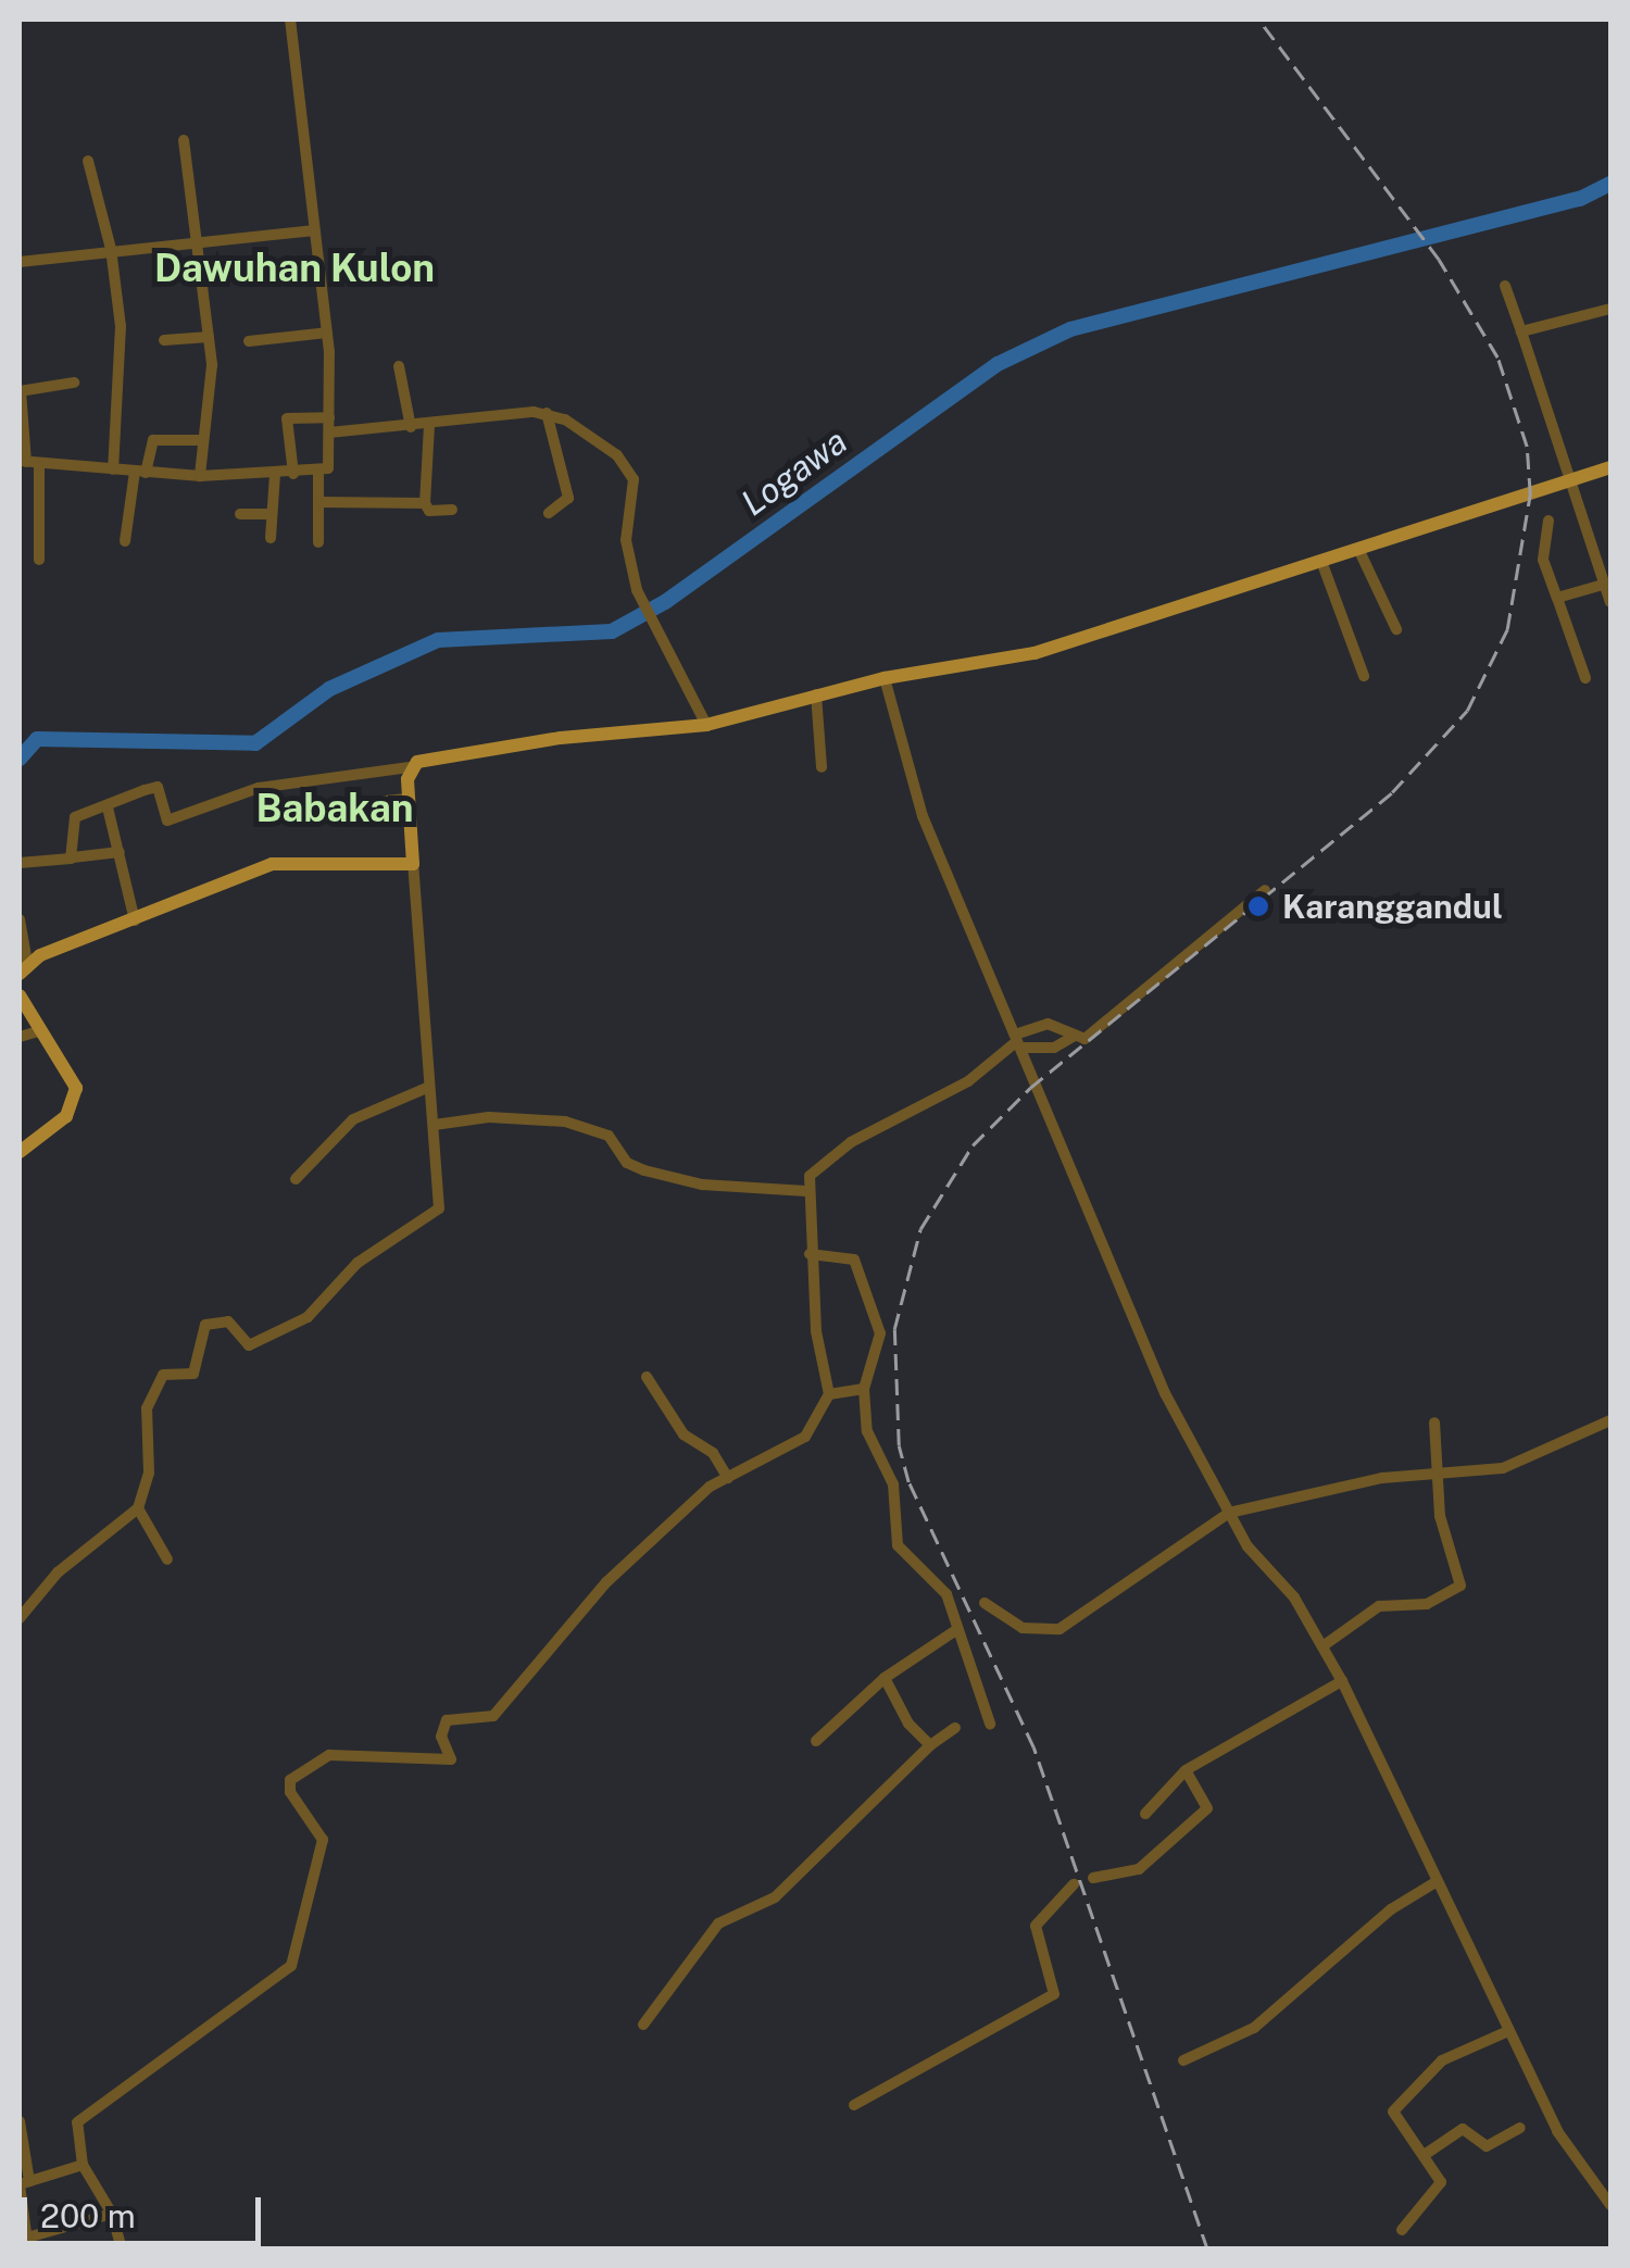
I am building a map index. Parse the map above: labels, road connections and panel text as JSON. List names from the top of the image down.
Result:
{
  "districts": ["Dawuhan Kulon", "Babakan"],
  "water": ["Logawa"],
  "places": ["Karanggandul"],
  "scale_bar": "200 m"
}
